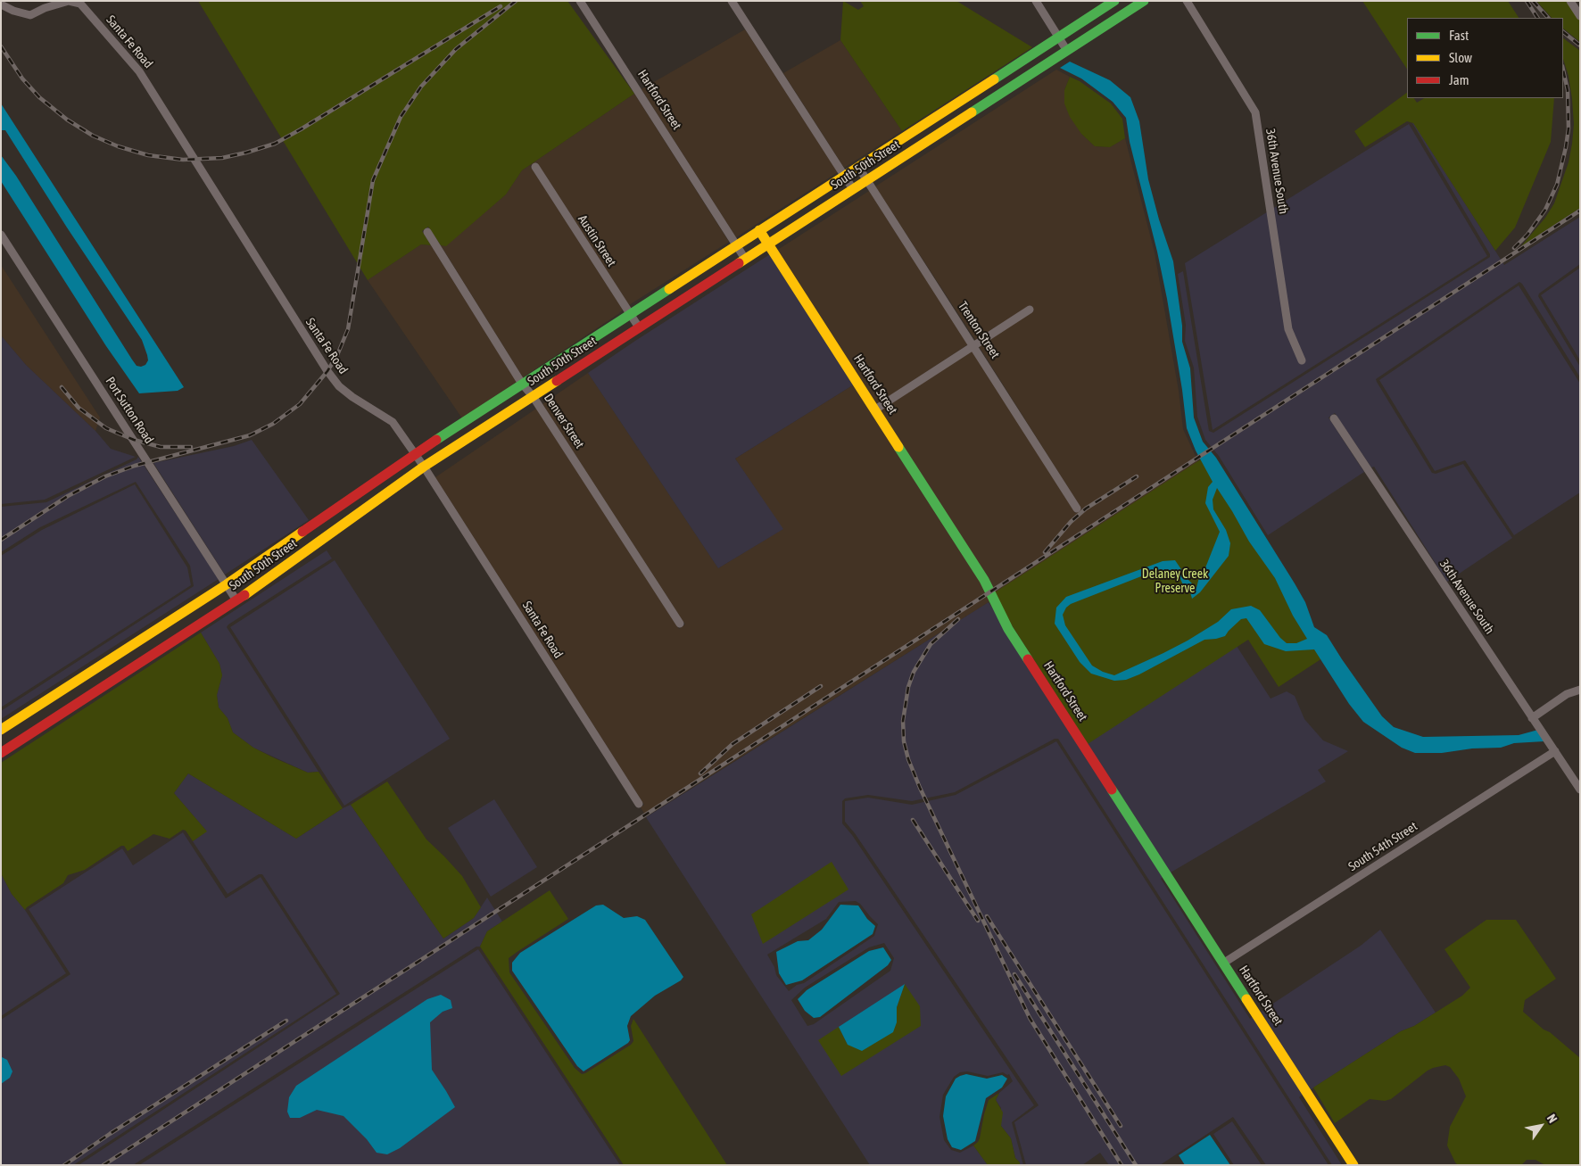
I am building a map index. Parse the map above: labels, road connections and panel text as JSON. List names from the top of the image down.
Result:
{
  "streets": {
    "main road": ["Hartford Street", "South 50th Street"],
    "street": [
      "Santa Fe Road",
      "36th Avenue South",
      "Austin Street",
      "Trenton Street",
      "Port Sutton Road",
      "Denver Street",
      "South 54th Street"
    ]
  },
  "crossings": [
    ["Santa Fe Road", "South 50th Street"],
    ["Hartford Street", "South 50th Street"],
    ["Hartford Street", "South 54th Street"],
    ["South 50th Street", "Austin Street"],
    ["South 50th Street", "Trenton Street"],
    ["South 50th Street", "Port Sutton Road"],
    ["South 50th Street", "Denver Street"],
    ["36th Avenue South", "South 54th Street"]
  ],
  "parks": ["Delaney Creek Preserve"],
  "legend": ["Fast", "Slow", "Jam"],
  "north": "top right"
}
